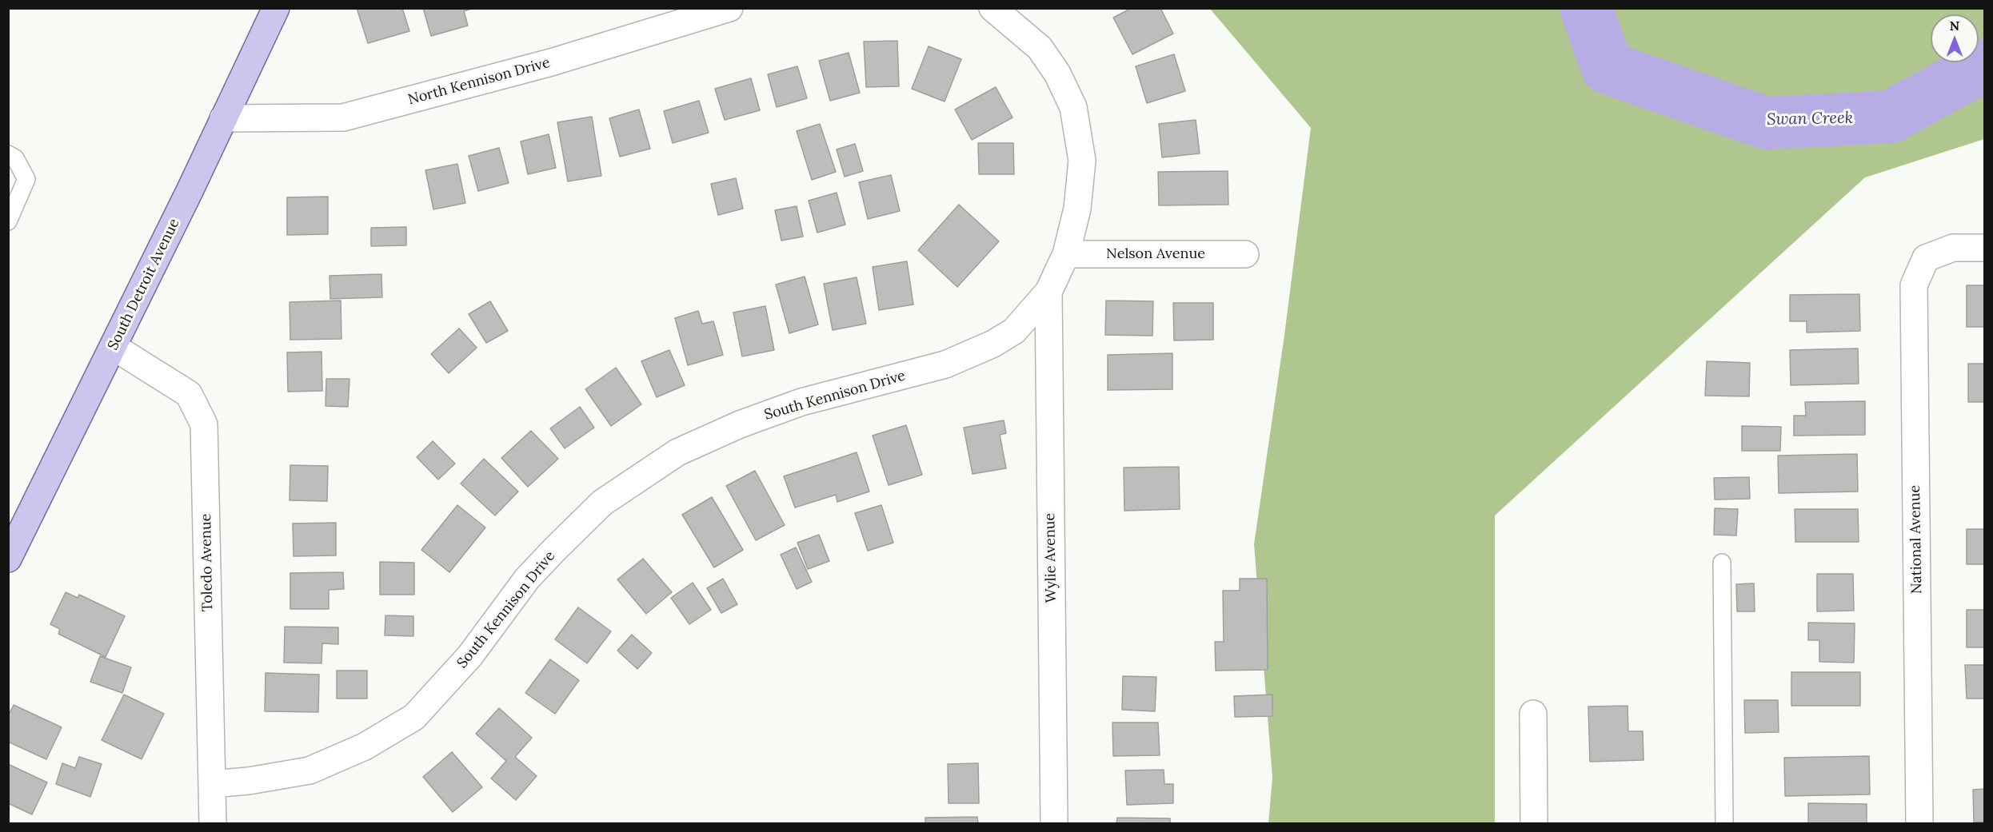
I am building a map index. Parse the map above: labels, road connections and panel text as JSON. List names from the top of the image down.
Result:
{
  "streets": {
    "main road": ["South Detroit Avenue"],
    "street": [
      "North Kennison Drive",
      "Nelson Avenue",
      "South Kennison Drive",
      "National Avenue",
      "Wylie Avenue",
      "Toledo Avenue"
    ]
  },
  "crossings": [
    ["North Kennison Drive", "South Detroit Avenue"],
    ["South Detroit Avenue", "Toledo Avenue"],
    ["South Kennison Drive", "Wylie Avenue"],
    ["South Kennison Drive", "Toledo Avenue"]
  ],
  "water": ["Swan Creek"],
  "north": "top"
}
